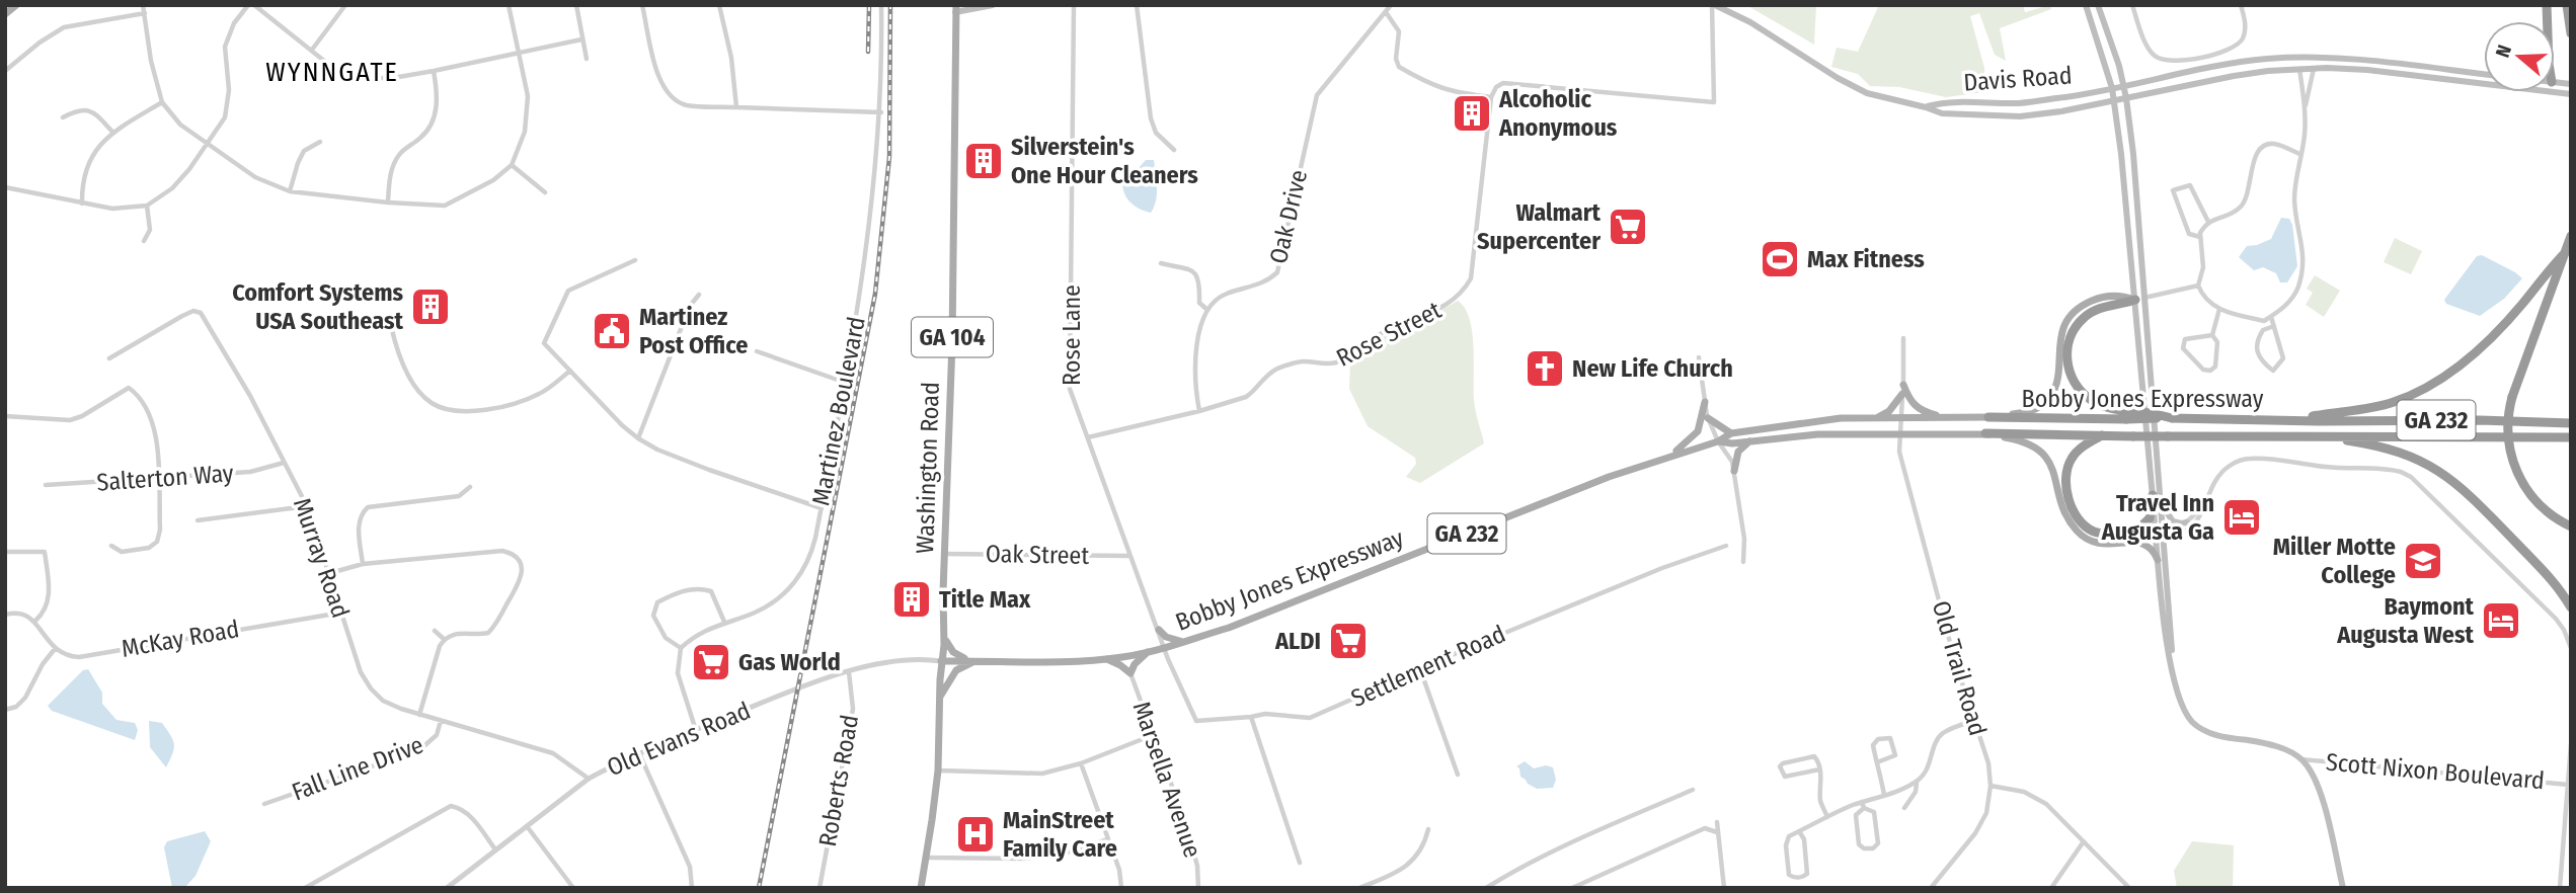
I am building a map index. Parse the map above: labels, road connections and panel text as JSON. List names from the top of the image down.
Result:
{
  "streets": {
    "highway": ["Bobby Jones Expressway", "GA 232"],
    "main road": ["Davis Road", "GA 104", "Washington Road"],
    "street": [
      "Oak Drive",
      "Rose Street",
      "Rose Lane",
      "Martinez Boulevard",
      "Salterton Way",
      "Oak Street",
      "Murray Road",
      "McKay Road",
      "Settlement Road",
      "Old Trail Road",
      "Old Evans Road",
      "Fall Line Drive",
      "Scott Nixon Boulevard",
      "Marsella Avenue",
      "Roberts Road"
    ]
  },
  "crossings": [
    ["Rose Street", "Rose Lane"],
    ["Rose Lane", "Bobby Jones Expressway"],
    ["Rose Lane", "Oak Street"],
    ["Rose Lane", "Settlement Road"],
    ["Bobby Jones Expressway", "Washington Road"],
    ["Bobby Jones Expressway", "Settlement Road"],
    ["Bobby Jones Expressway", "Old Trail Road"],
    ["Bobby Jones Expressway", "Old Evans Road"],
    ["Washington Road", "Oak Street"],
    ["Washington Road", "Old Evans Road"],
    ["Salterton Way", "Murray Road"],
    ["Murray Road", "McKay Road"],
    ["Murray Road", "Old Evans Road"],
    ["Murray Road", "Fall Line Drive"],
    ["Old Evans Road", "Roberts Road"]
  ],
  "districts": ["WYNNGATE"],
  "places": {
    "building": [
      "Alcoholic Anonymous",
      "Silverstein's One Hour Cleaners",
      "Comfort Systems USA Southeast",
      "Title Max"
    ],
    "supermarket": ["Walmart Supercenter", "ALDI", "Gas World"],
    "sports": ["Max Fitness"],
    "public building": ["Martinez Post Office"],
    "church": ["New Life Church"],
    "hotel": ["Travel Inn Augusta Ga", "Baymont Augusta West"],
    "school or university": ["Miller Motte College"],
    "hospital": ["MainStreet Family Care"]
  },
  "north": "left"
}
